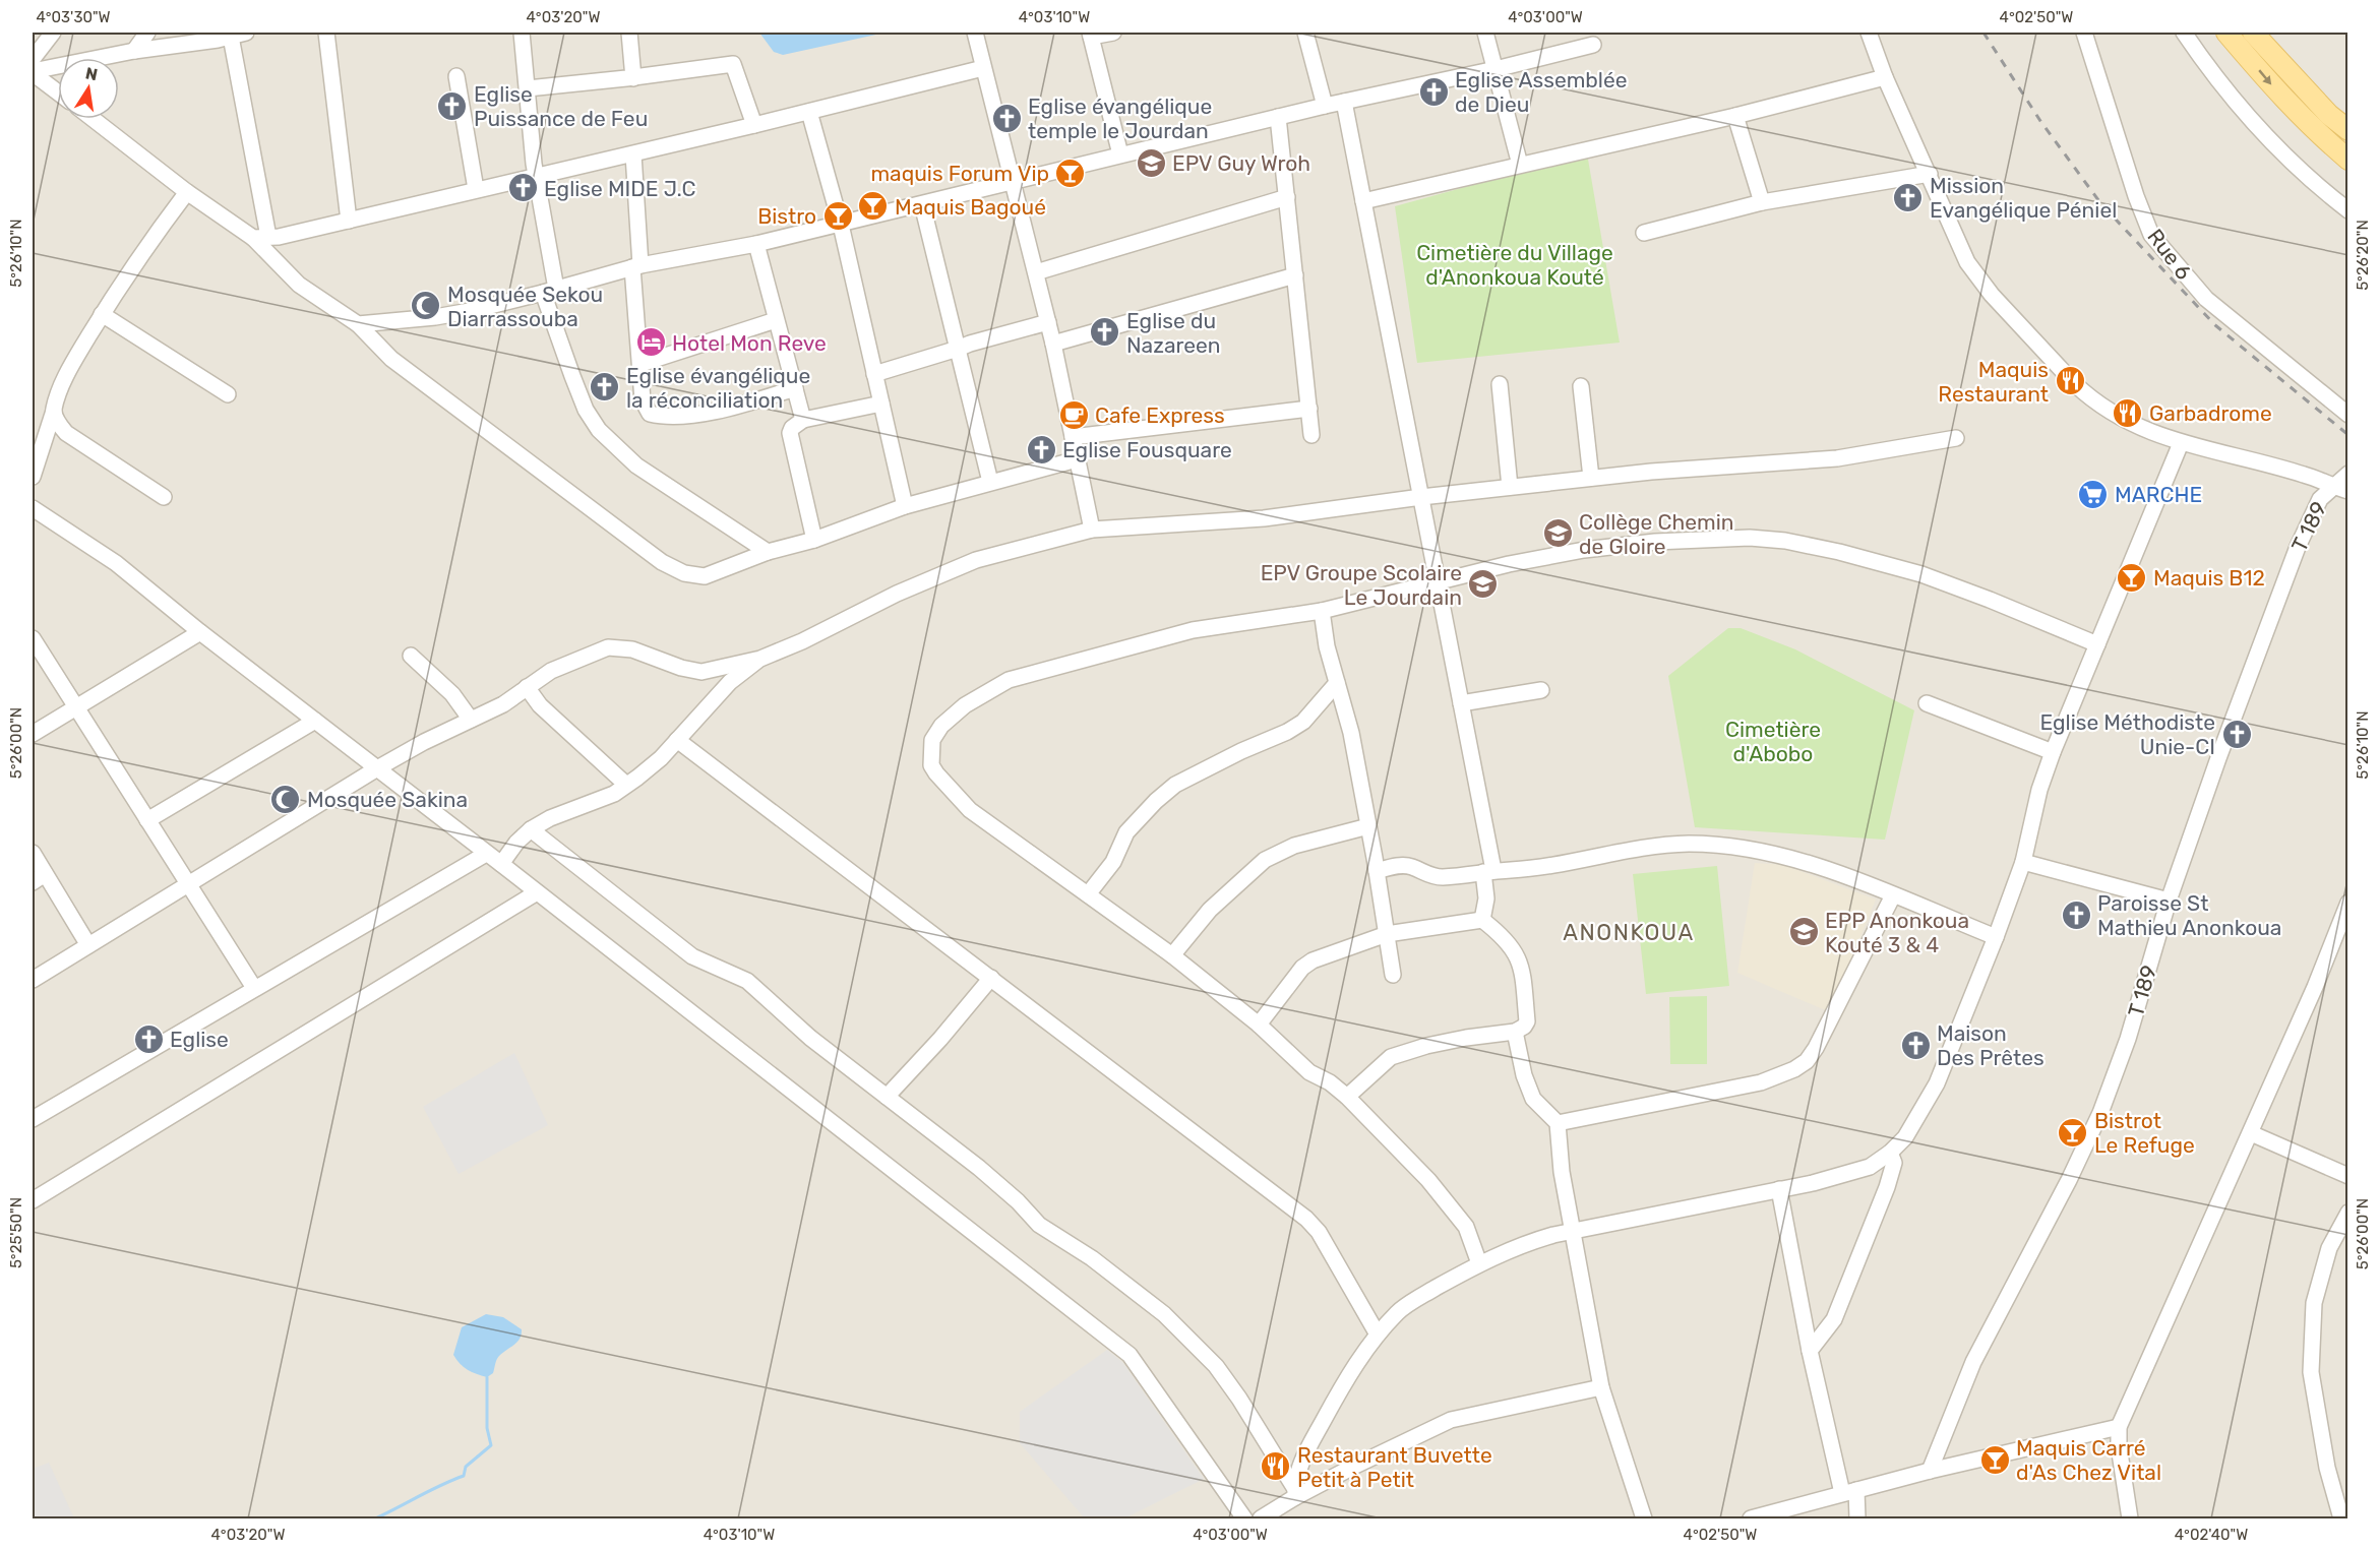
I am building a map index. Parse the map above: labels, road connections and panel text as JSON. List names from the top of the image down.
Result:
{
  "streets": {
    "street": ["Rue 6", "T 189"]
  },
  "districts": ["ANONKOUA"],
  "parks": ["Cimetière du Village d'Anonkoua Kouté", "Cimetière d'Abobo"],
  "places": {
    "church": [
      "Eglise Assemblée de Dieu",
      "Eglise Puissance de Feu",
      "Eglise évangélique temple le Jourdan",
      "Eglise MIDE J.C",
      "Mission Evangélique Péniel",
      "Eglise du Nazareen",
      "Eglise évangélique la réconciliation",
      "Eglise Fousquare",
      "Eglise Méthodiste Unie-CI",
      "Paroisse St Mathieu Anonkoua",
      "Eglise",
      "Maison Des Prêtes"
    ],
    "school or university": [
      "EPV Guy Wroh",
      "Collège Chemin de Gloire",
      "EPV Groupe Scolaire Le Jourdain",
      "EPP Anonkoua Kouté 3 & 4"
    ],
    "bar": [
      "maquis Forum Vip",
      "Maquis Bagoué",
      "Bistro",
      "Maquis B12",
      "Bistrot Le Refuge",
      "Maquis Carré d'As Chez Vital"
    ],
    "mosque": ["Mosquée Sekou Diarrassouba", "Mosquée Sakina"],
    "hotel": ["Hotel Mon Reve"],
    "restaurant": ["Maquis Restaurant", "Garbadrome", "Restaurant Buvette Petit à Petit"],
    "cafe": ["Cafe Express"],
    "supermarket": ["MARCHE"]
  },
  "north": "top",
  "coordinates": [
    "4°03'30\"W",
    "4°03'20\"W",
    "4°03'10\"W",
    "4°03'00\"W",
    "4°02'50\"W",
    "5°26'10\"N",
    "5°26'20\"N",
    "5°26'00\"N",
    "5°25'50\"N",
    "4°02'40\"W"
  ]
}
